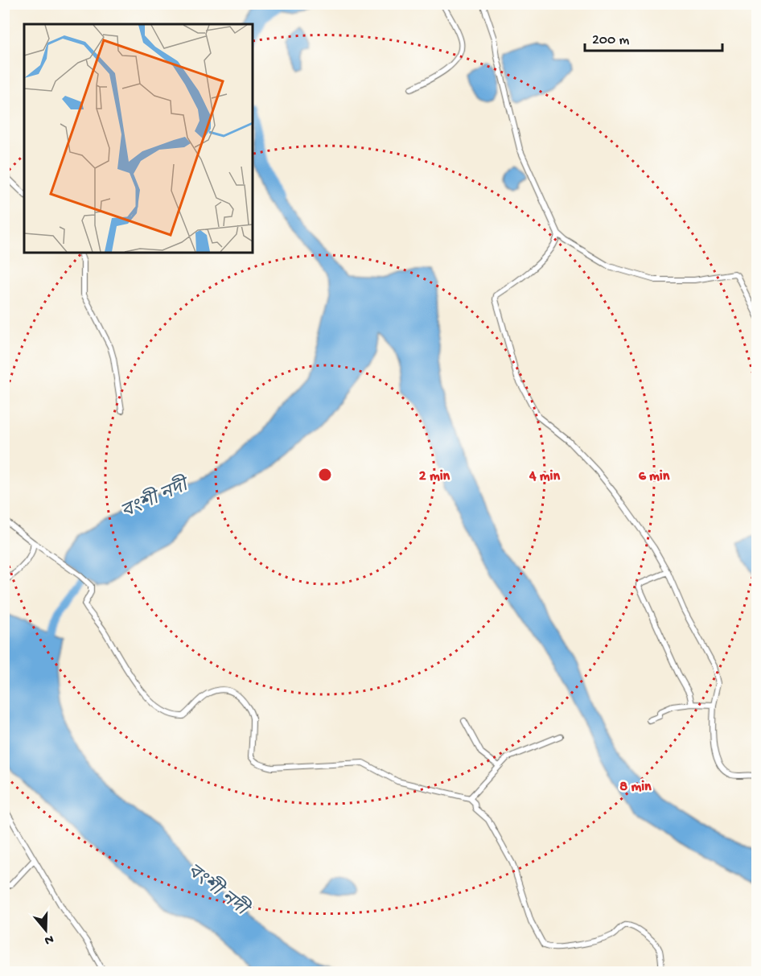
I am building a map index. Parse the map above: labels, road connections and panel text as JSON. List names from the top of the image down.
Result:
{
  "water": ["বংশী নদী"],
  "scale_bar": "200 m",
  "north": "bottom",
  "rings": [
    "2 min",
    "4 min",
    "6 min",
    "8 min"
  ]
}
